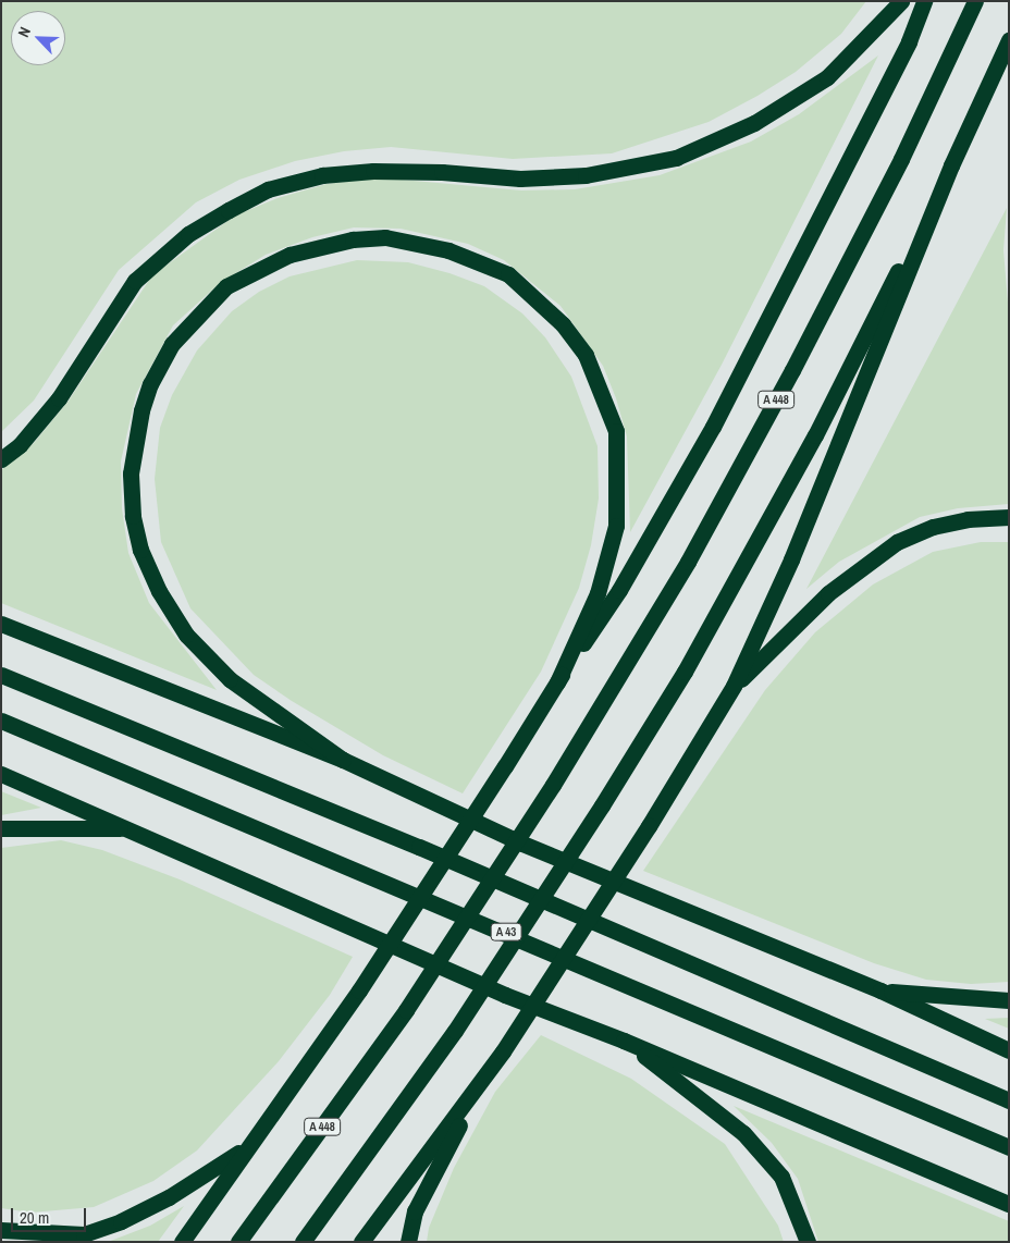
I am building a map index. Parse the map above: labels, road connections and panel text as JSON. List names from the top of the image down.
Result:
{
  "streets": {
    "highway": ["A 448", "A 43"]
  },
  "scale_bar": "20 m",
  "north": "top left"
}
